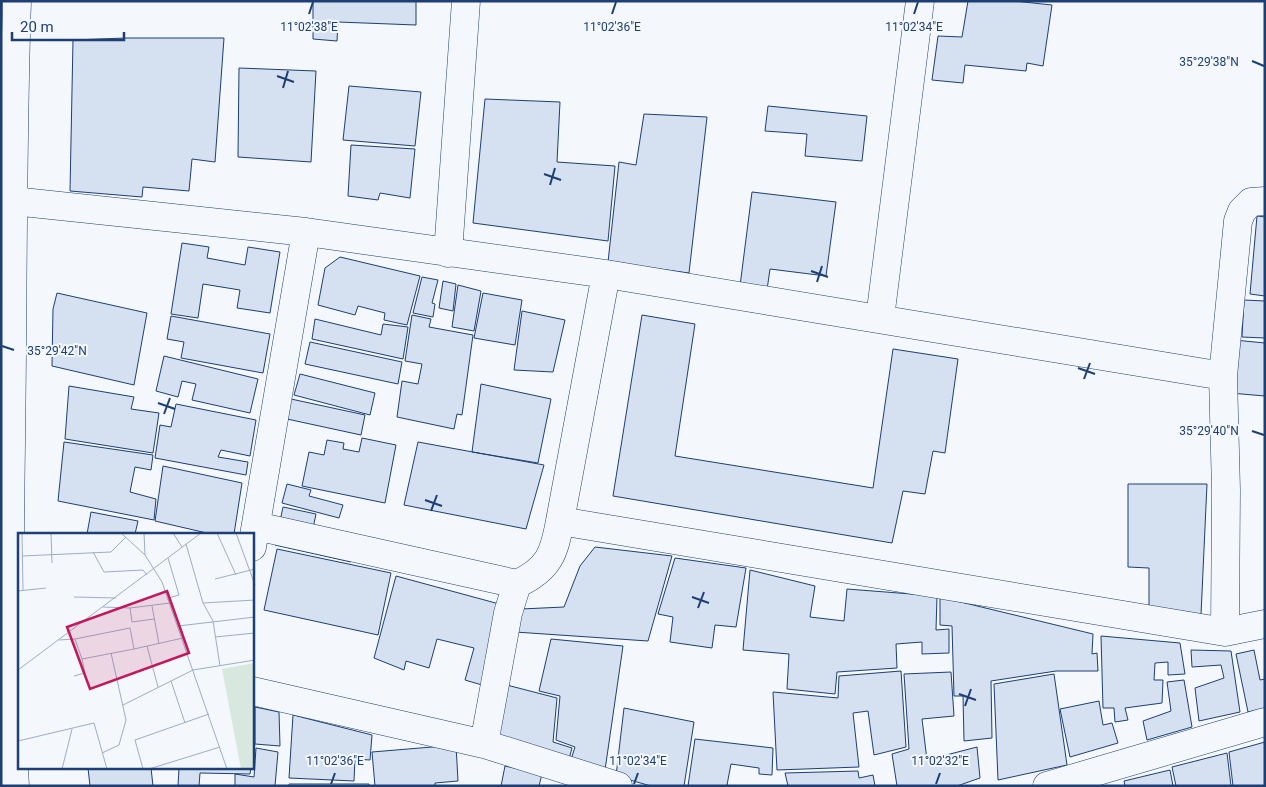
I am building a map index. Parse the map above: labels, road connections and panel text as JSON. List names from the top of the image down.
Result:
{
  "scale_bar": "20 m",
  "coordinates": [
    "11°02'38\"E",
    "11°02'36\"E",
    "11°02'34\"E",
    "35°29'38\"N",
    "35°29'42\"N",
    "35°29'40\"N",
    "11°02'32\"E"
  ]
}
